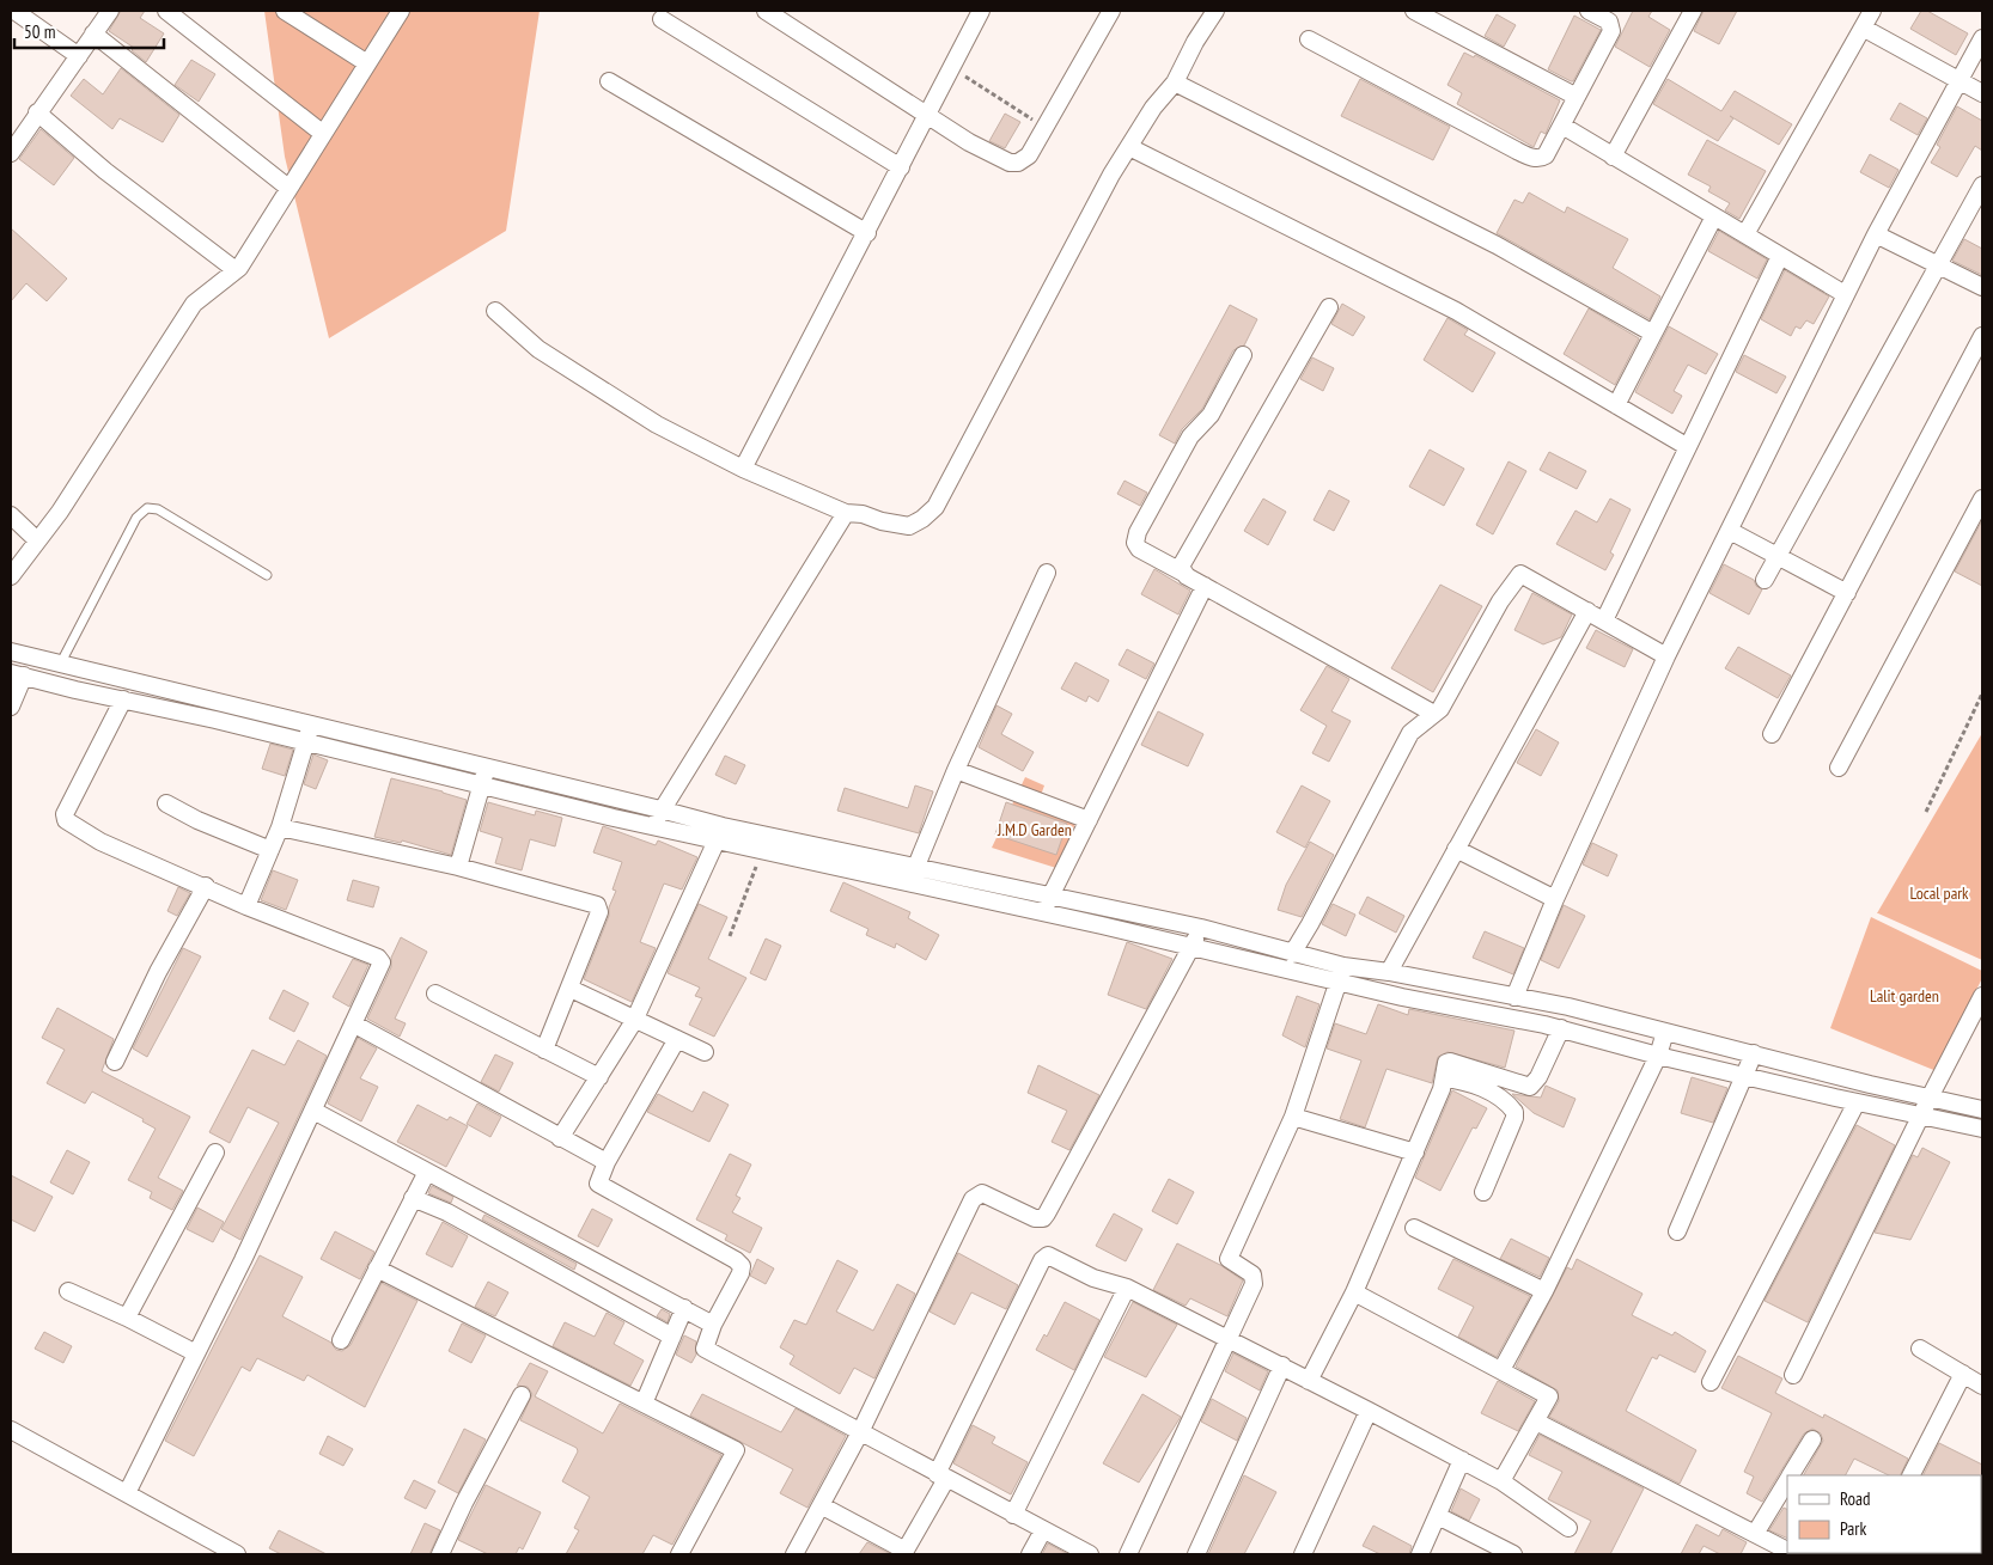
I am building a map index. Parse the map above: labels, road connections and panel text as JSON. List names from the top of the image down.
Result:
{
  "parks": ["J.M.D Garden", "Local park", "Lalit garden"],
  "legend": ["Road", "Park"],
  "scale_bar": "50 m"
}
